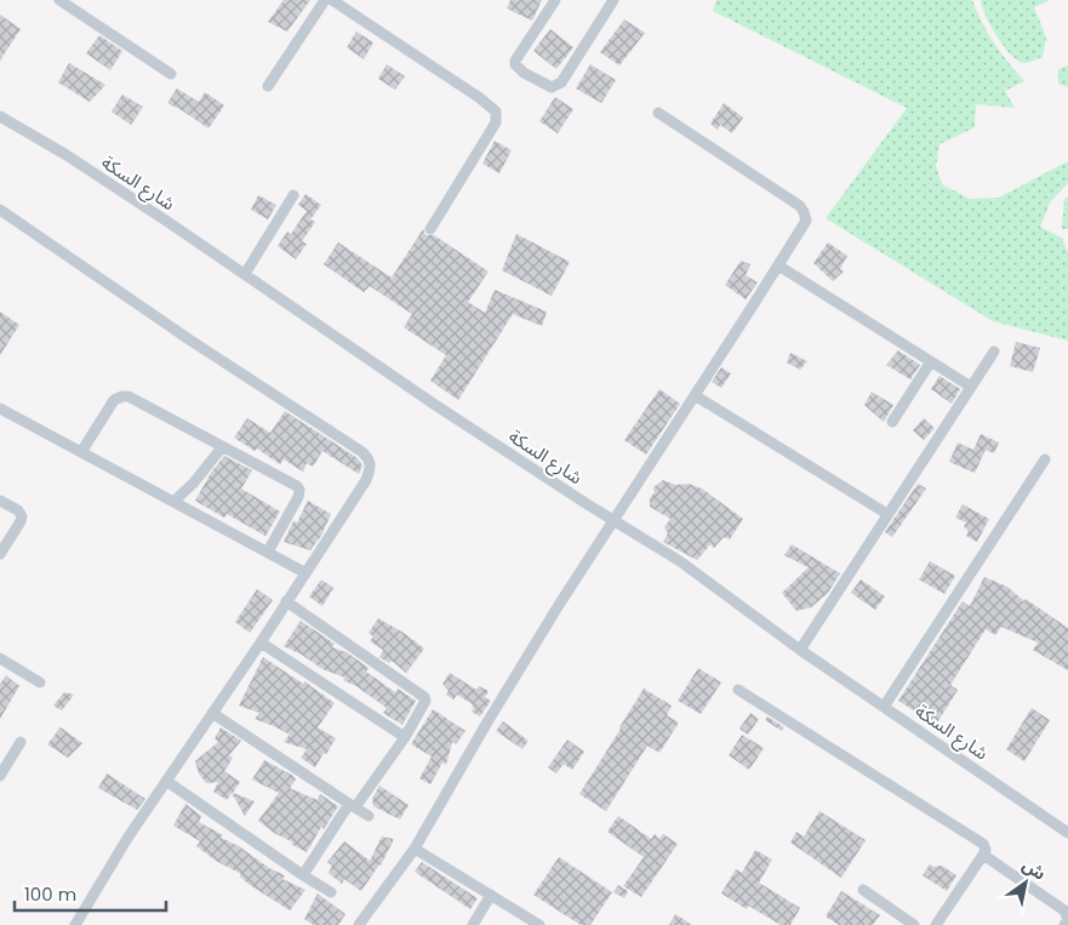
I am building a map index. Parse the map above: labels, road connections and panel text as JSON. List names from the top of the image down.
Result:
{
  "streets": {
    "street": ["شارع السكة"]
  },
  "scale_bar": "100 m",
  "north": "top right"
}
